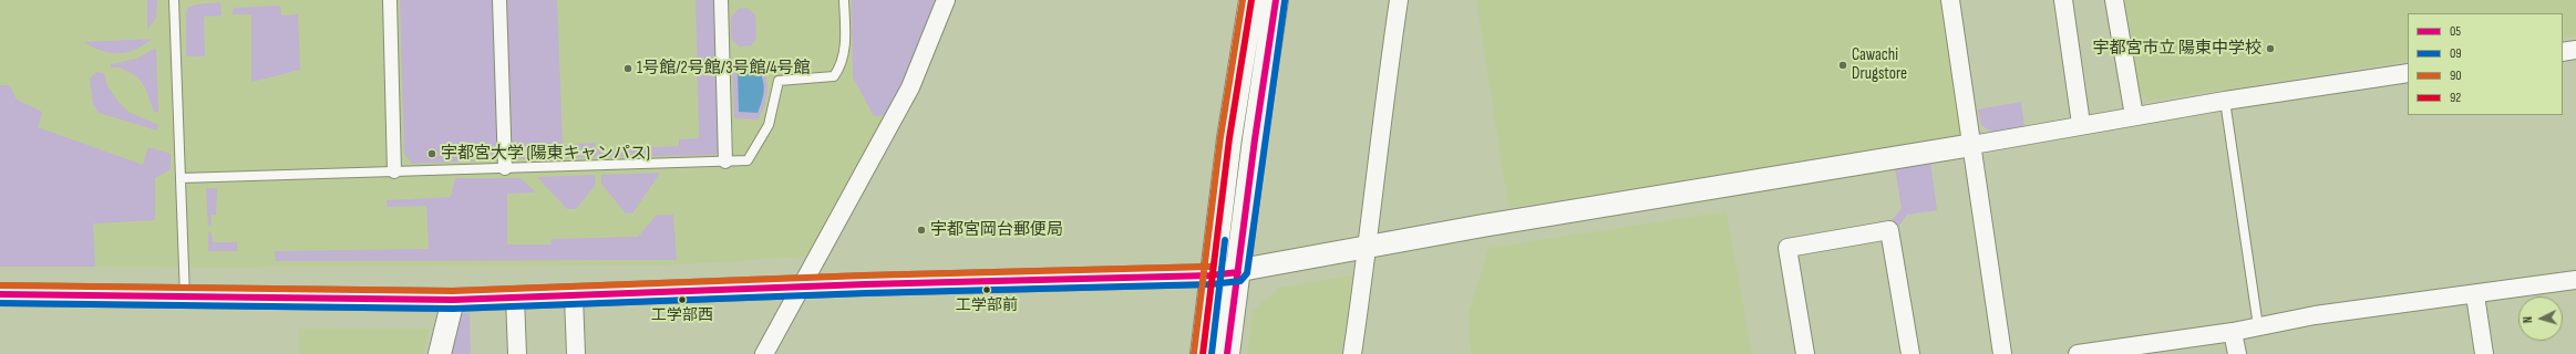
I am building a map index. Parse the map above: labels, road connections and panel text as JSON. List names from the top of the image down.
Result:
{
  "places": [
    "宇都宮市立 陽東中学校",
    "Cawachi Drugstore",
    "1号館/2号館/3号館/4号館",
    "宇都宮大学 (陽東キャンパス)",
    "宇都宮岡台郵便局",
    "工学部前",
    "工学部西"
  ],
  "lines": [
    "transit line 05",
    "transit line 90",
    "transit line 92",
    "transit line 09"
  ],
  "legend": [
    "05",
    "09",
    "90",
    "92"
  ],
  "north": "left"
}
